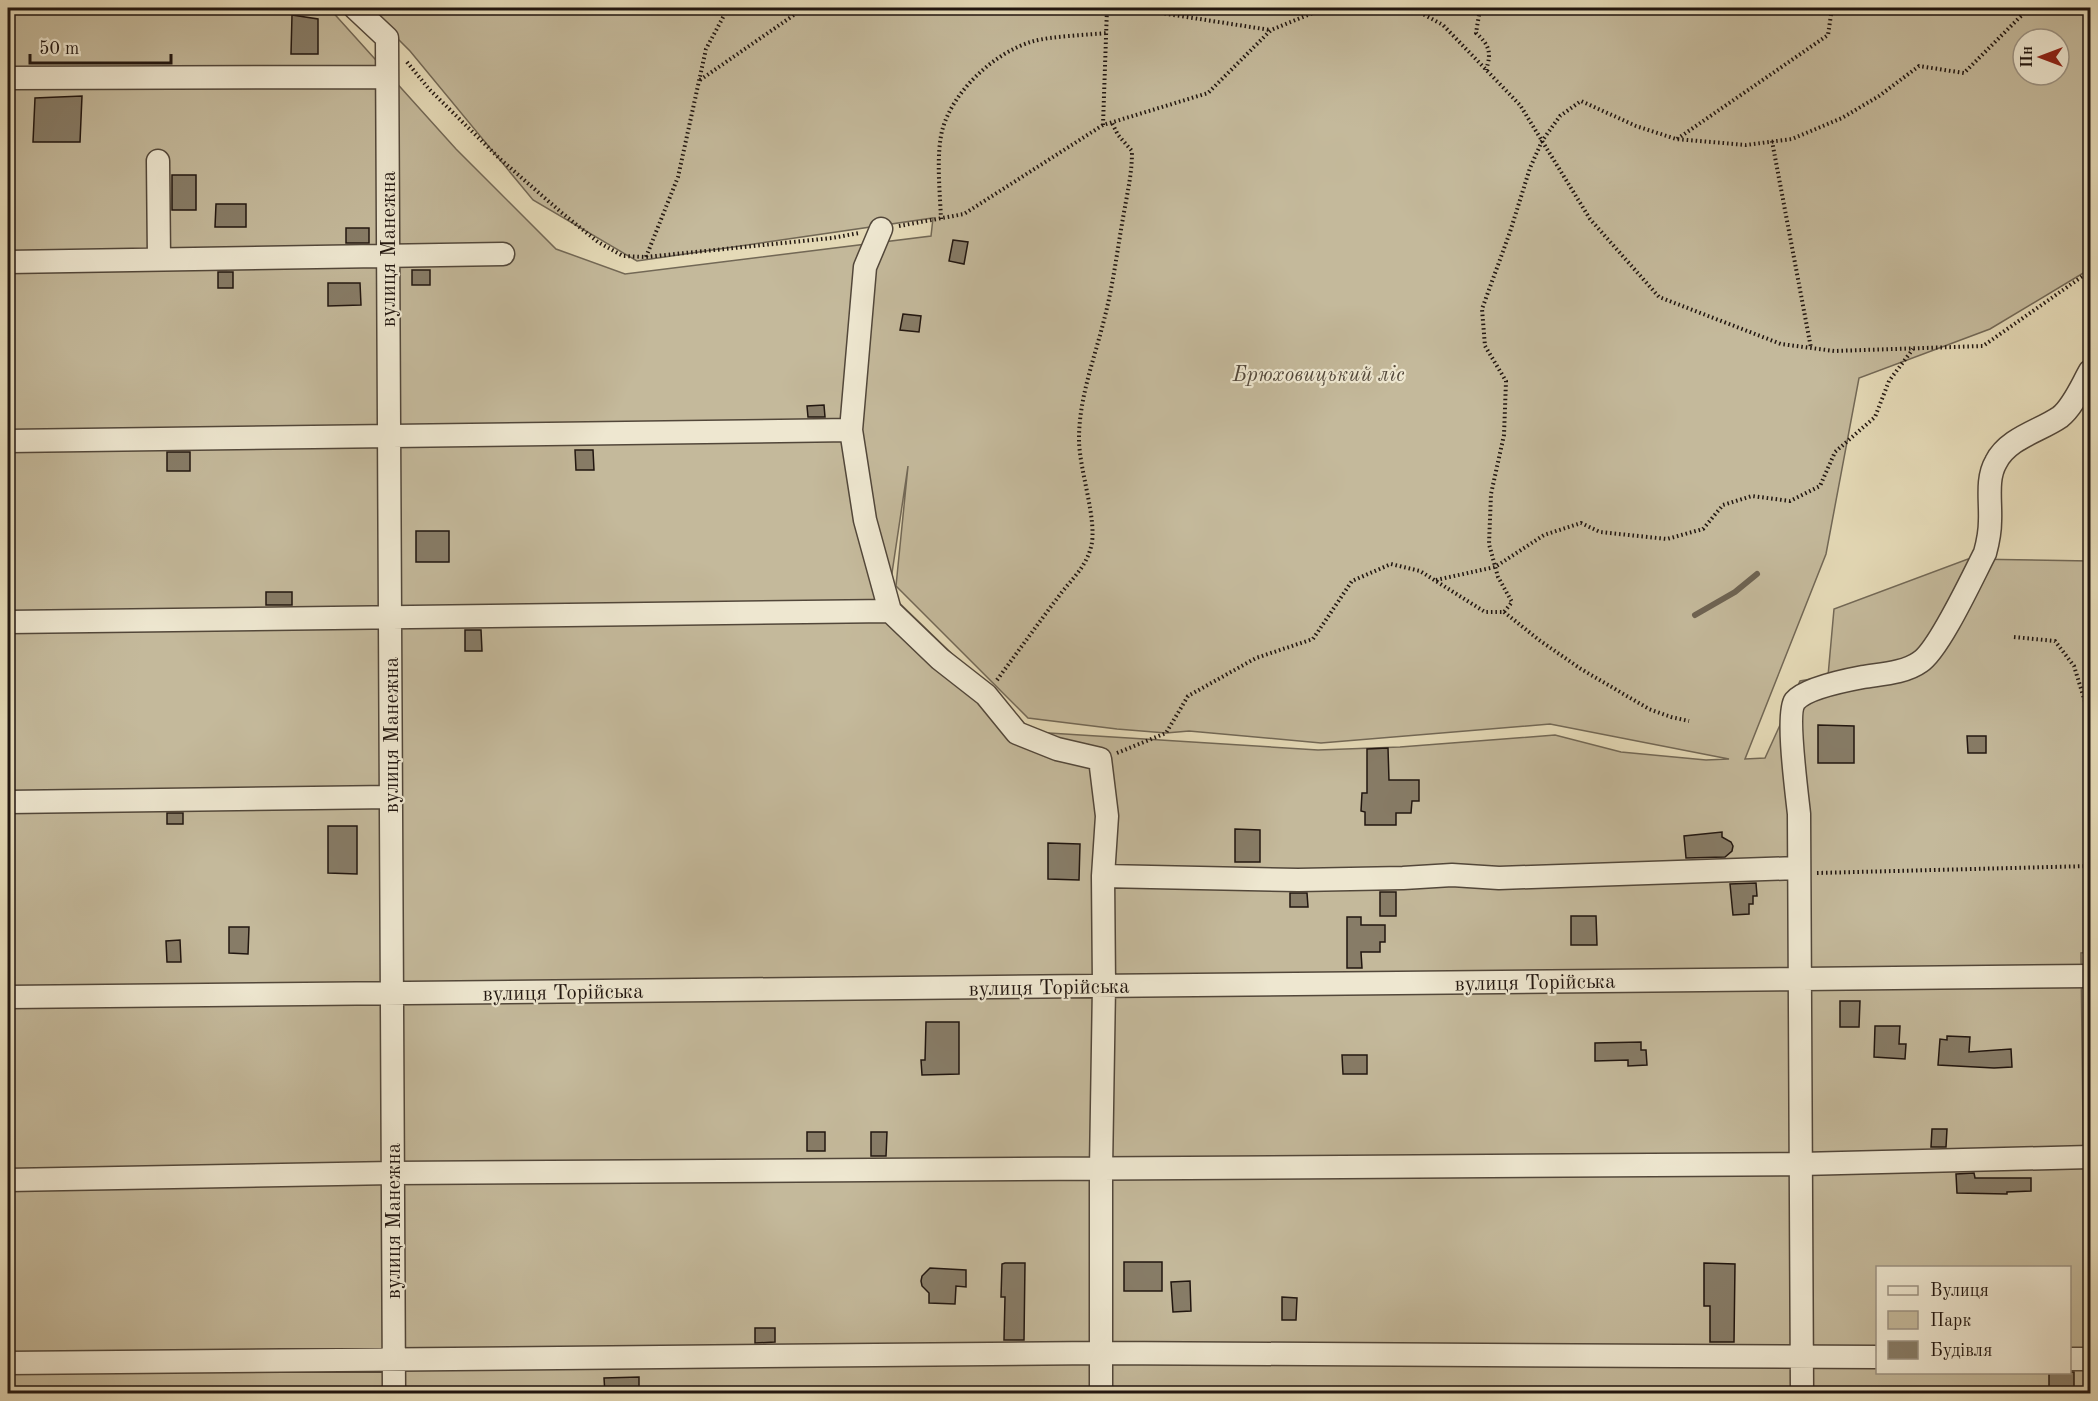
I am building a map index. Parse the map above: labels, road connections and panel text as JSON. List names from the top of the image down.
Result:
{
  "streets": {
    "street": ["вулиця Манежна", "вулиця Торійська"]
  },
  "crossings": [
    ["вулиця Манежна", "вулиця Торійська"]
  ],
  "parks": ["Брюховицький ліс"],
  "legend": ["Вулиця", "Парк", "Будівля"],
  "scale_bar": "50 m",
  "north": "left"
}
